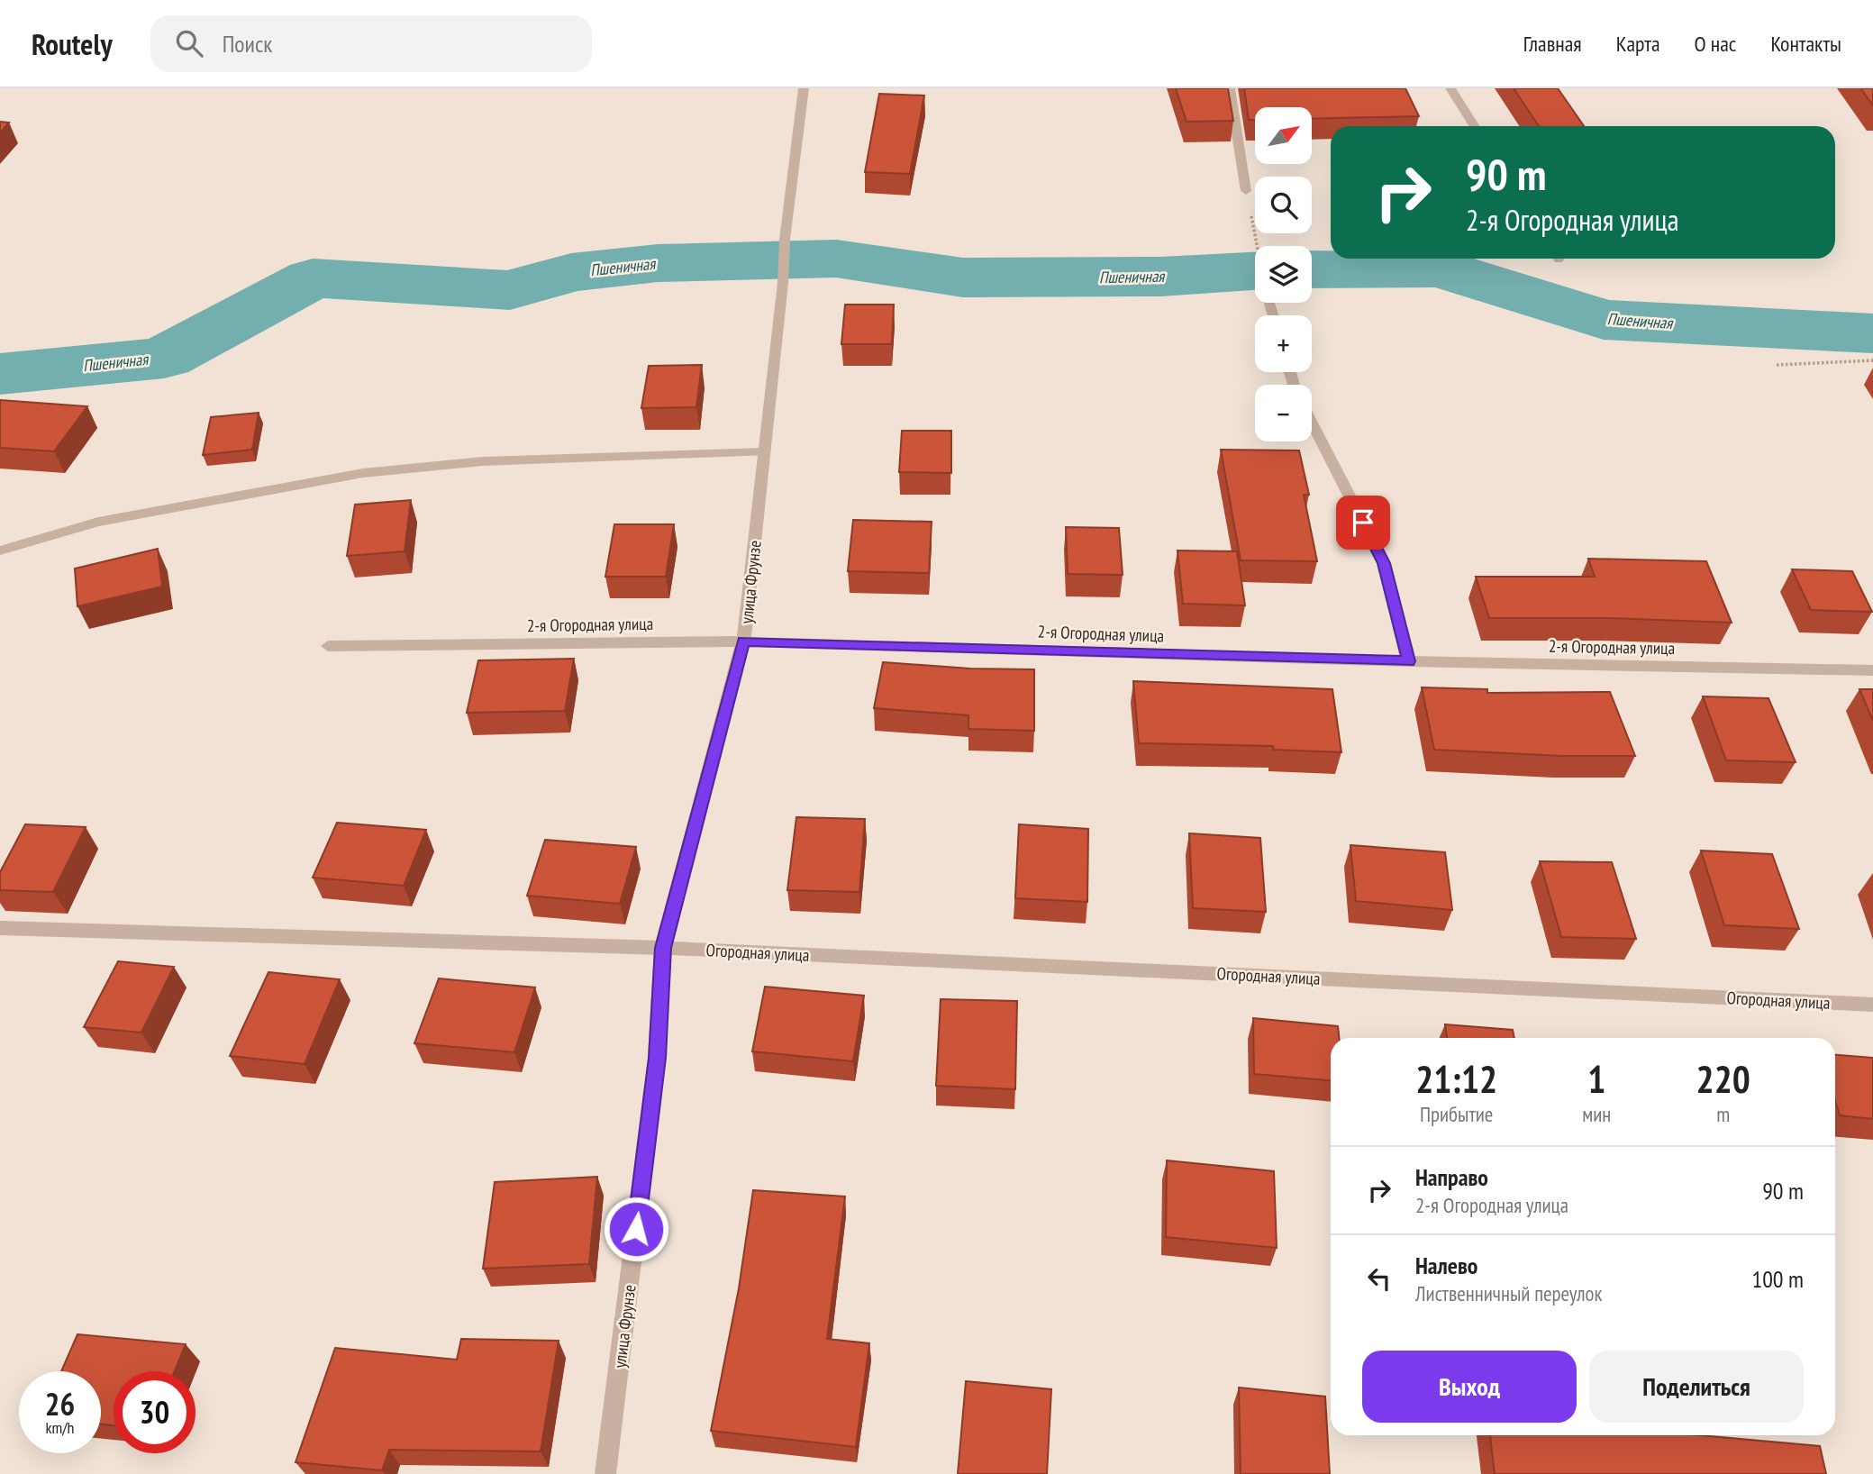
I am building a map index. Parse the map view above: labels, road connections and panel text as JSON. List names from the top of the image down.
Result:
{
  "streets": {
    "street": ["улица Фрунзе", "2-я Огородная улица", "Огородная улица"]
  },
  "crossings": [
    ["улица Фрунзе", "2-я Огородная улица"],
    ["улица Фрунзе", "Огородная улица"]
  ],
  "water": ["Пшеничная"],
  "north": "top right",
  "page": {
    "header": "Routely",
    "search": "Поиск",
    "nav": [
      "Главная",
      "Карта",
      "О нас",
      "Контакты"
    ],
    "map_buttons": ["+", "−"],
    "turn": ["90 m", "2-я Огородная улица"],
    "eta": [
      "21:12",
      "Прибытие",
      "1",
      "мин",
      "220",
      "m"
    ],
    "list": [
      {
        "name": "Направо",
        "note": "2-я Огородная улица",
        "value": "90 m"
      },
      {
        "name": "Налево",
        "note": "Лиственничный переулок",
        "value": "100 m"
      }
    ],
    "buttons": ["Выход", "Поделиться"],
    "speed": "26 km/h",
    "limit": "30"
  }
}
